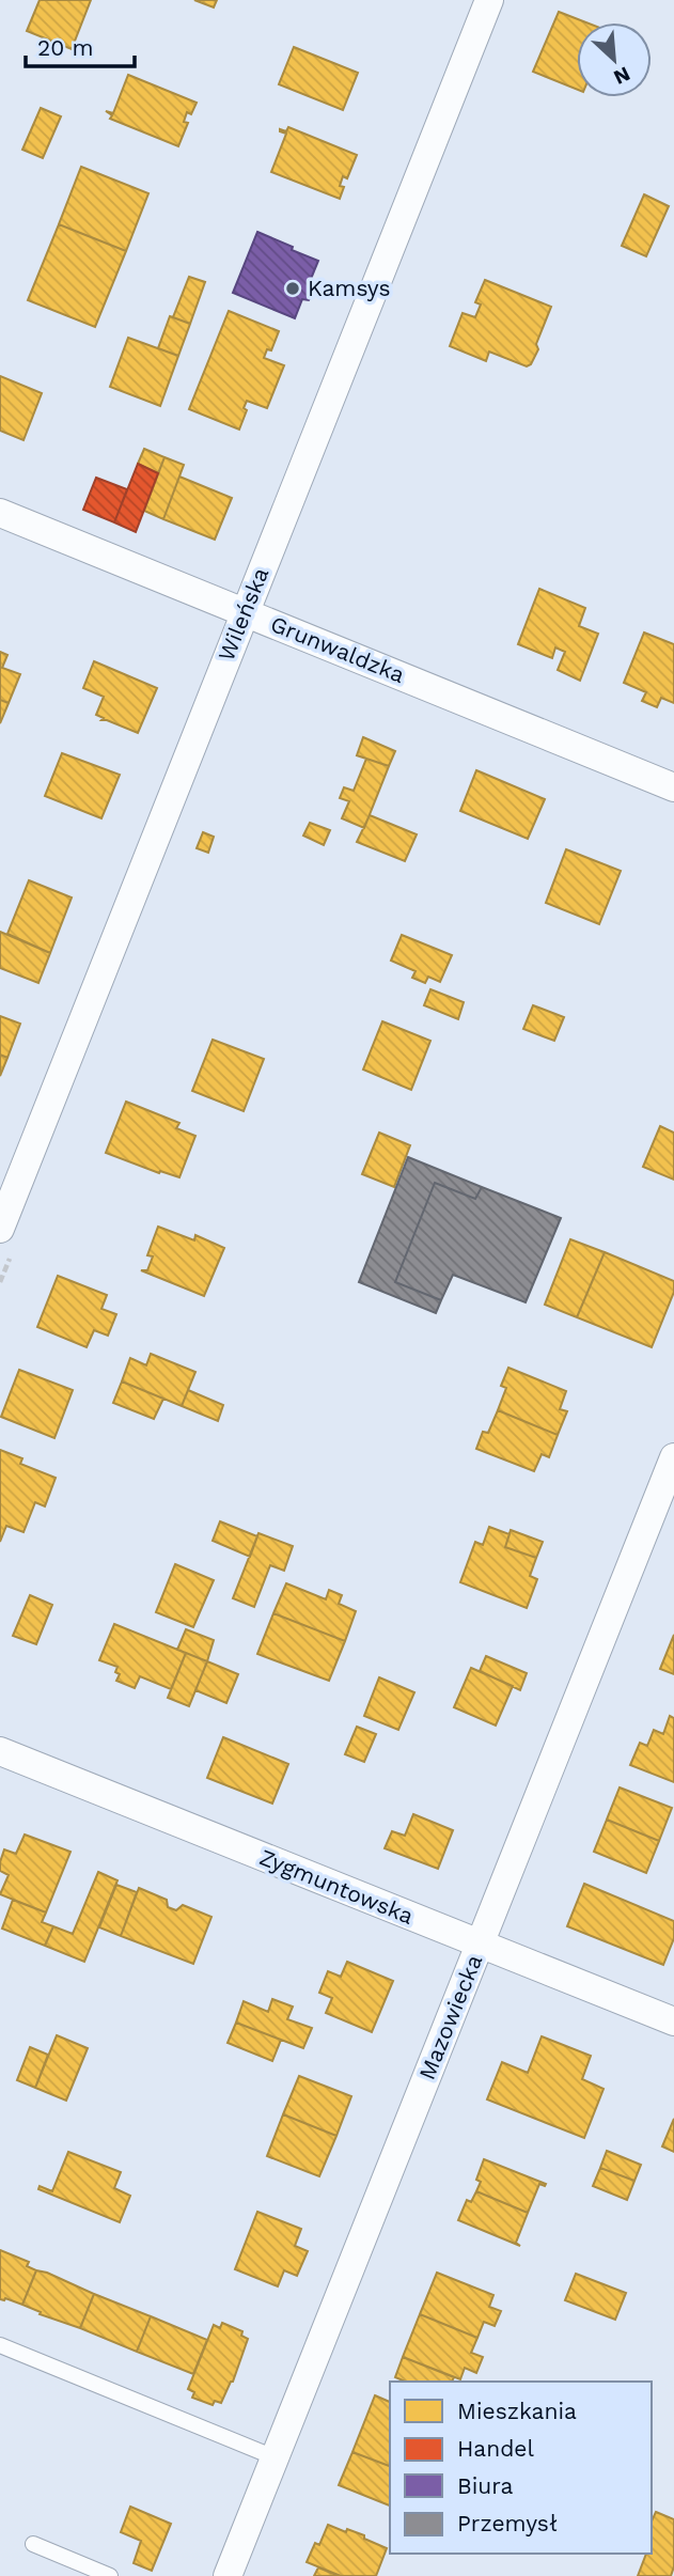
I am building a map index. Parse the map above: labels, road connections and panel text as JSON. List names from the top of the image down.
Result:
{
  "streets": {
    "street": [
      "Wileńska",
      "Grunwaldzka",
      "Zygmuntowska",
      "Mazowiecka"
    ]
  },
  "crossings": [
    ["Wileńska", "Grunwaldzka"],
    ["Zygmuntowska", "Mazowiecka"]
  ],
  "places": ["Kamsys"],
  "legend": [
    "Mieszkania",
    "Handel",
    "Biura",
    "Przemysł"
  ],
  "scale_bar": "20 m",
  "north": "bottom right"
}
